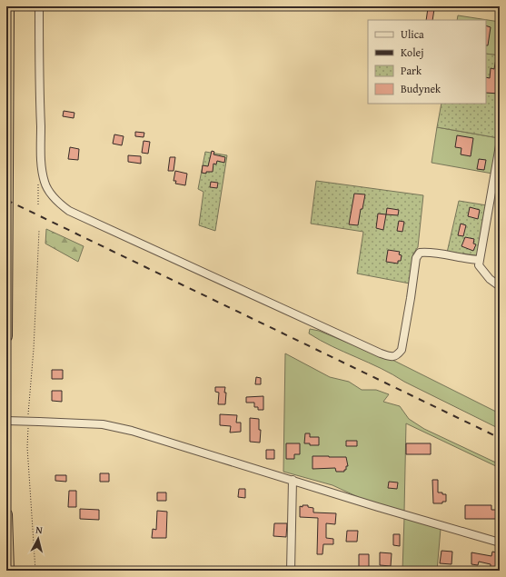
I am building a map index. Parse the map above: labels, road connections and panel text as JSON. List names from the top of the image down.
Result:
{
  "legend": [
    "Ulica",
    "Kolej",
    "Park",
    "Budynek"
  ],
  "north": "top"
}
